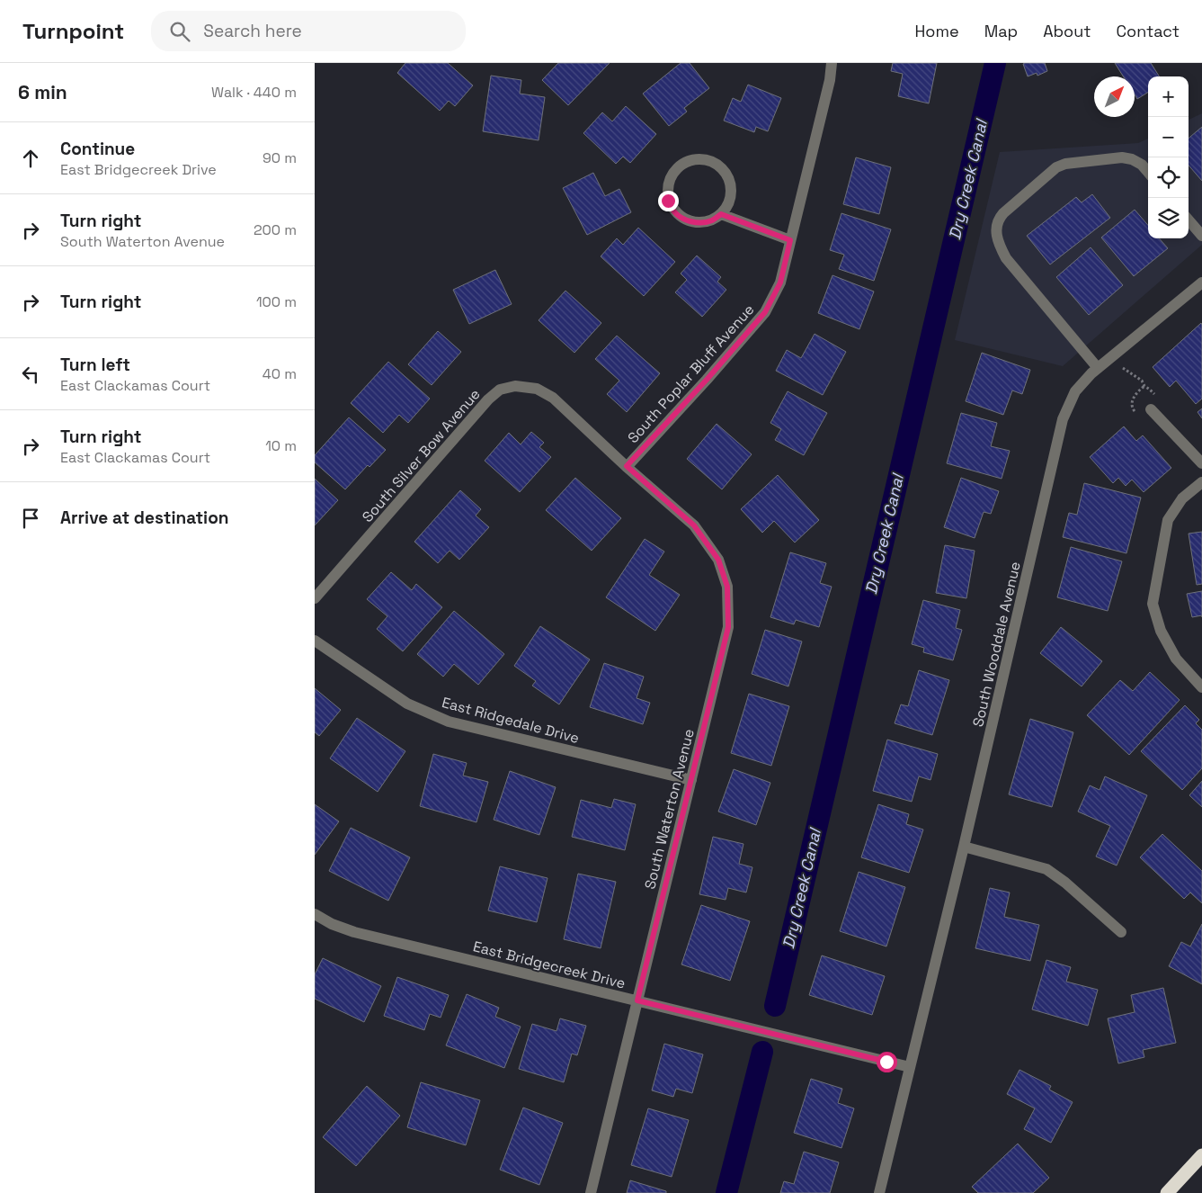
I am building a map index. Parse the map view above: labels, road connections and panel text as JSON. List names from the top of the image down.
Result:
{
  "streets": {
    "street": [
      "South Poplar Bluff Avenue",
      "South Silver Bow Avenue",
      "South Wooddale Avenue",
      "East Ridgedale Drive",
      "South Waterton Avenue",
      "East Bridgecreek Drive"
    ]
  },
  "crossings": [
    ["South Poplar Bluff Avenue", "South Silver Bow Avenue"],
    ["South Poplar Bluff Avenue", "South Waterton Avenue"],
    ["South Silver Bow Avenue", "South Waterton Avenue"],
    ["South Wooddale Avenue", "East Bridgecreek Drive"],
    ["East Ridgedale Drive", "South Waterton Avenue"],
    ["South Waterton Avenue", "East Bridgecreek Drive"]
  ],
  "water": ["Dry Creek Canal"],
  "north": "top right",
  "page": {
    "header": "Turnpoint",
    "search": "Search here",
    "nav": [
      "Home",
      "Map",
      "About",
      "Contact"
    ],
    "heading": ["6 min", "Walk · 440 m"],
    "map_buttons": ["+", "−"],
    "list": [
      ["Continue", "East Bridgecreek Drive", "90 m"],
      ["Turn right", "South Waterton Avenue", "200 m"],
      ["Turn right", "100 m"],
      ["Turn left", "East Clackamas Court", "40 m"],
      ["Turn right", "East Clackamas Court", "10 m"],
      "Arrive at destination"
    ]
  }
}
